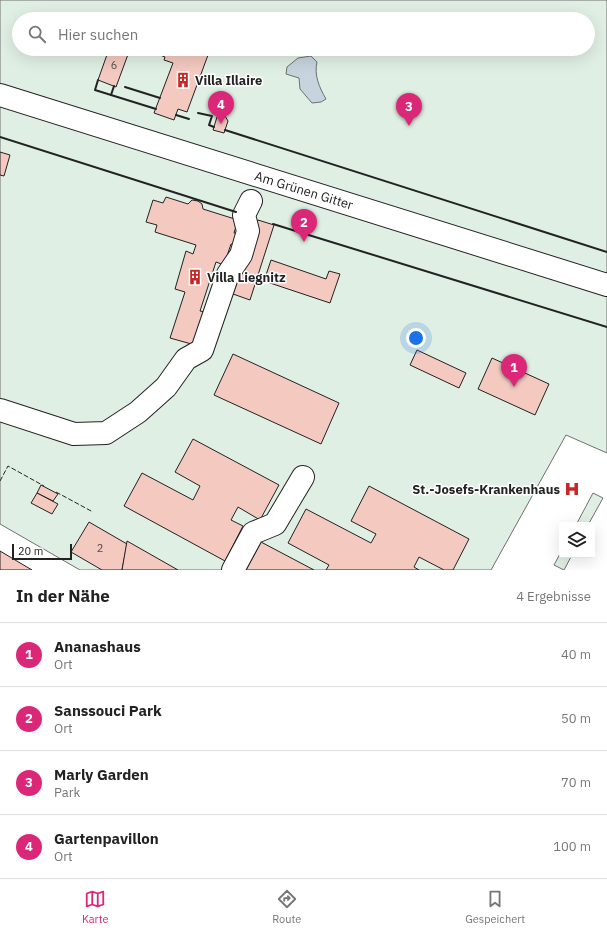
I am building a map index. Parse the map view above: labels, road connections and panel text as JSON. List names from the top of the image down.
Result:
{
  "streets": {
    "lane": ["Am Grünen Gitter"]
  },
  "places": {
    "building": ["Villa Illaire", "Villa Liegnitz"],
    "hospital": ["St.-Josefs-Krankenhaus"]
  },
  "house_numbers": ["6", "2"],
  "scale_bar": "20 m",
  "page": {
    "search": "Hier suchen",
    "pins": [
      "4",
      "3",
      "2",
      "1"
    ],
    "scale": "20 m",
    "heading": ["In der Nähe", "4 Ergebnisse"],
    "list": [
      {
        "mark": "1",
        "name": "Ananashaus",
        "note": "Ort",
        "value": "40 m"
      },
      {
        "mark": "2",
        "name": "Sanssouci Park",
        "note": "Ort",
        "value": "50 m"
      },
      {
        "mark": "3",
        "name": "Marly Garden",
        "note": "Park",
        "value": "70 m"
      },
      {
        "mark": "4",
        "name": "Gartenpavillon",
        "note": "Ort",
        "value": "100 m"
      }
    ],
    "nav": ["Karte", "Route", "Gespeichert"]
  }
}
